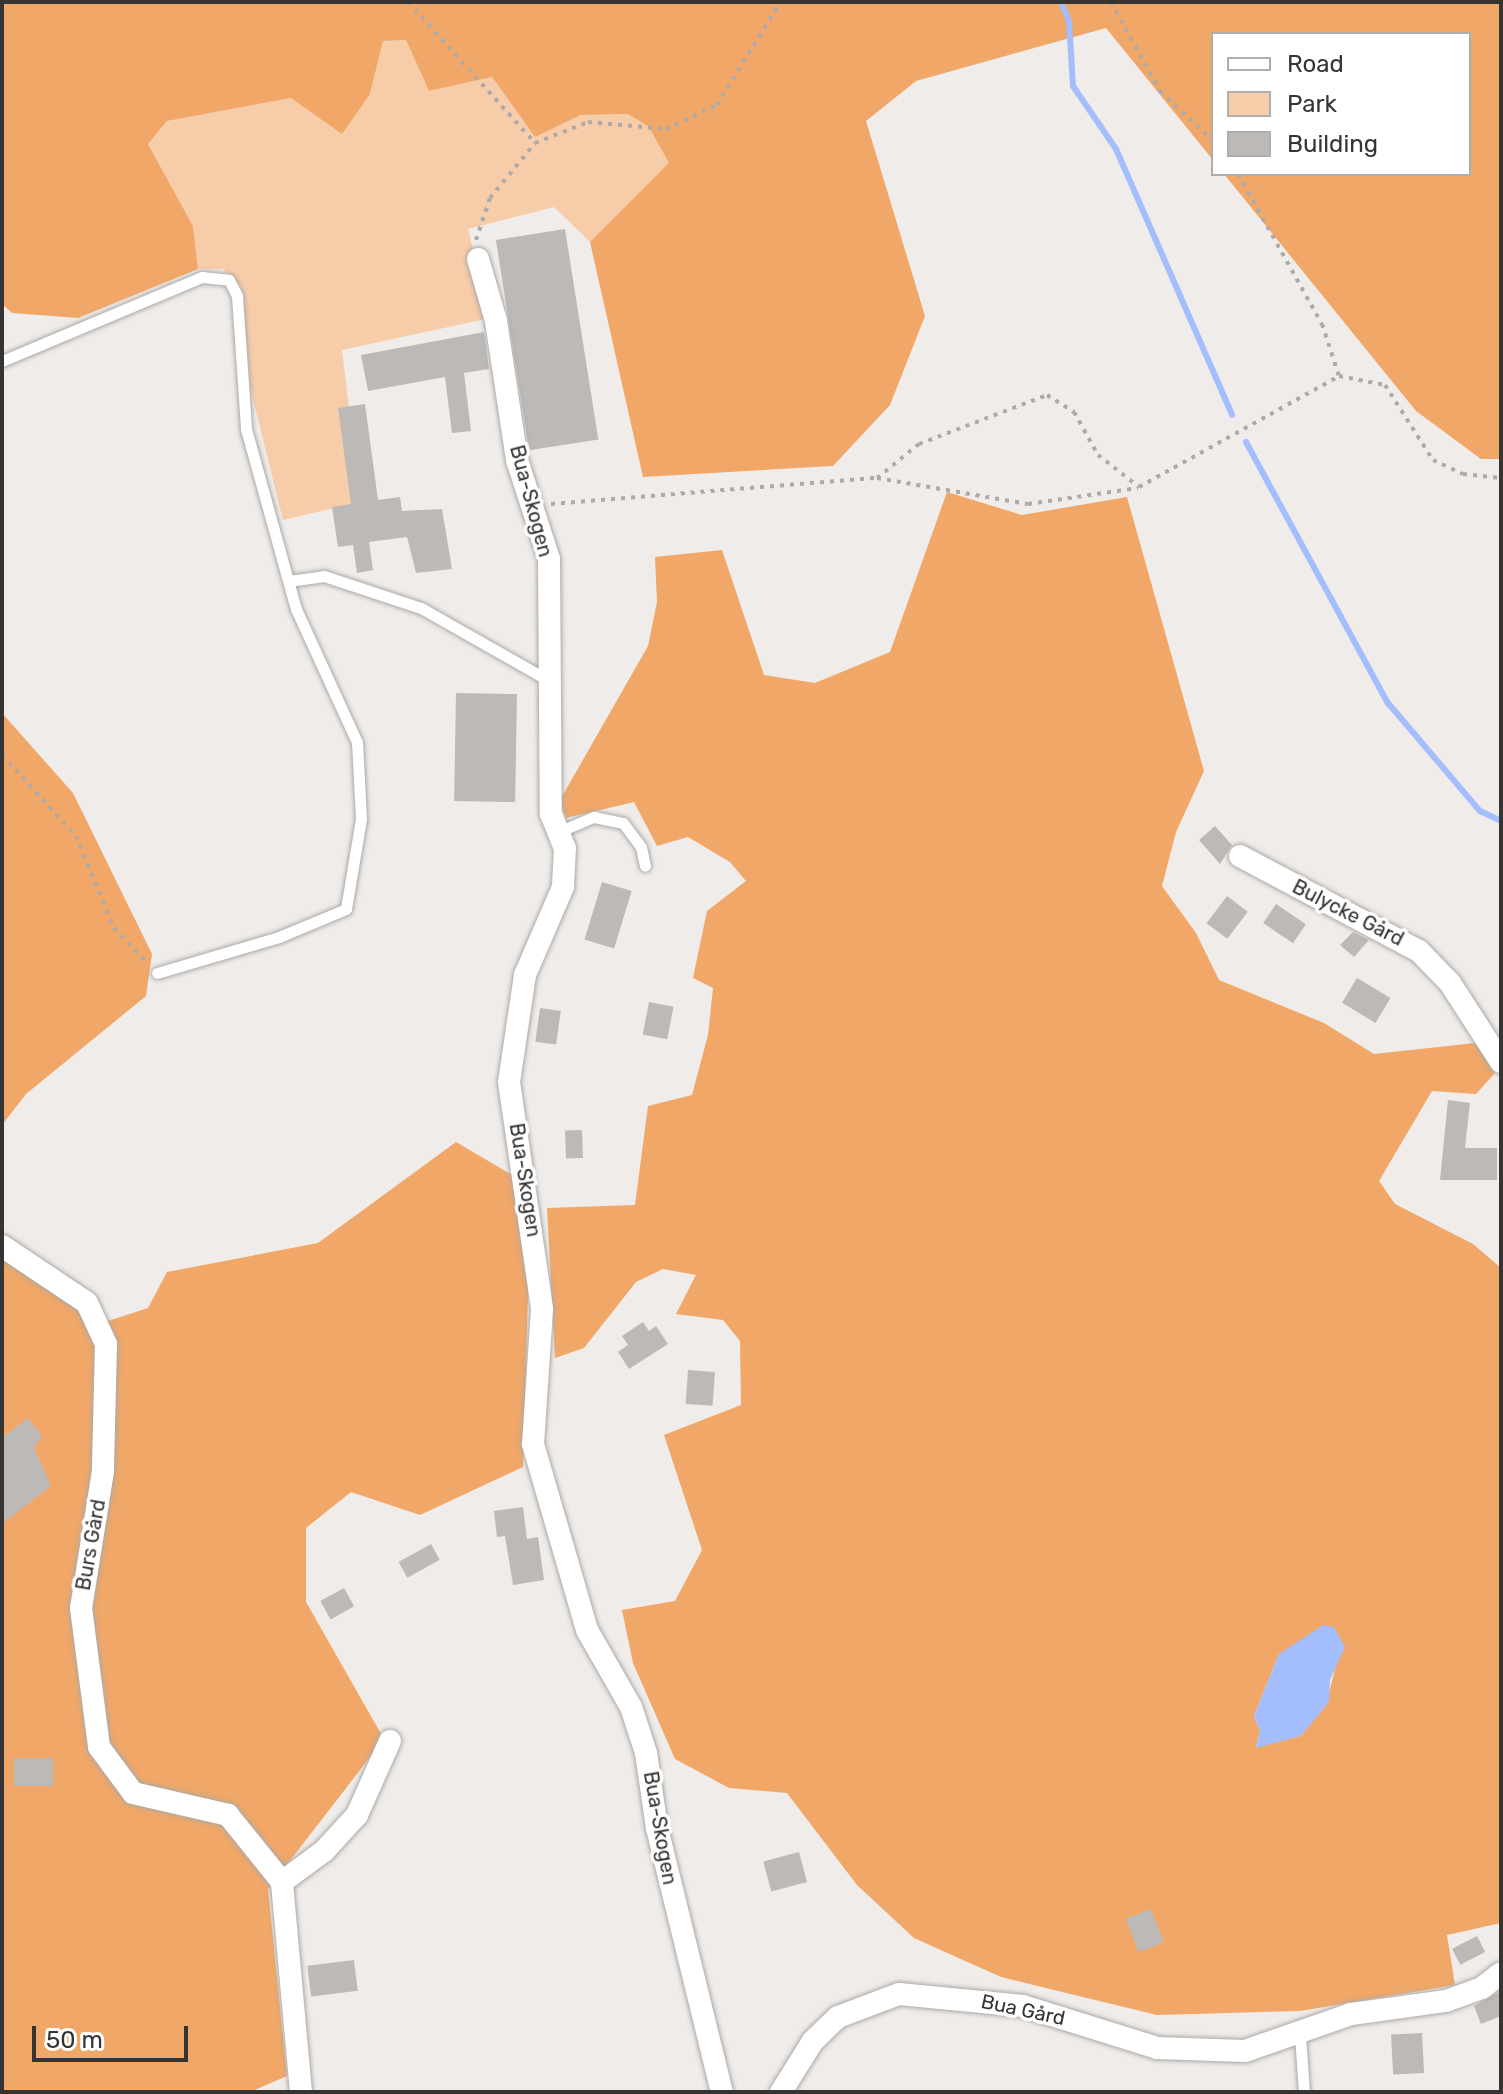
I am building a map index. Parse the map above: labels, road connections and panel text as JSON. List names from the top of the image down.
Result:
{
  "streets": {
    "street": [
      "Bua-Skogen",
      "Bulycke Gård",
      "Burs Gård",
      "Bua Gård"
    ]
  },
  "legend": ["Road", "Park", "Building"],
  "scale_bar": "50 m"
}
